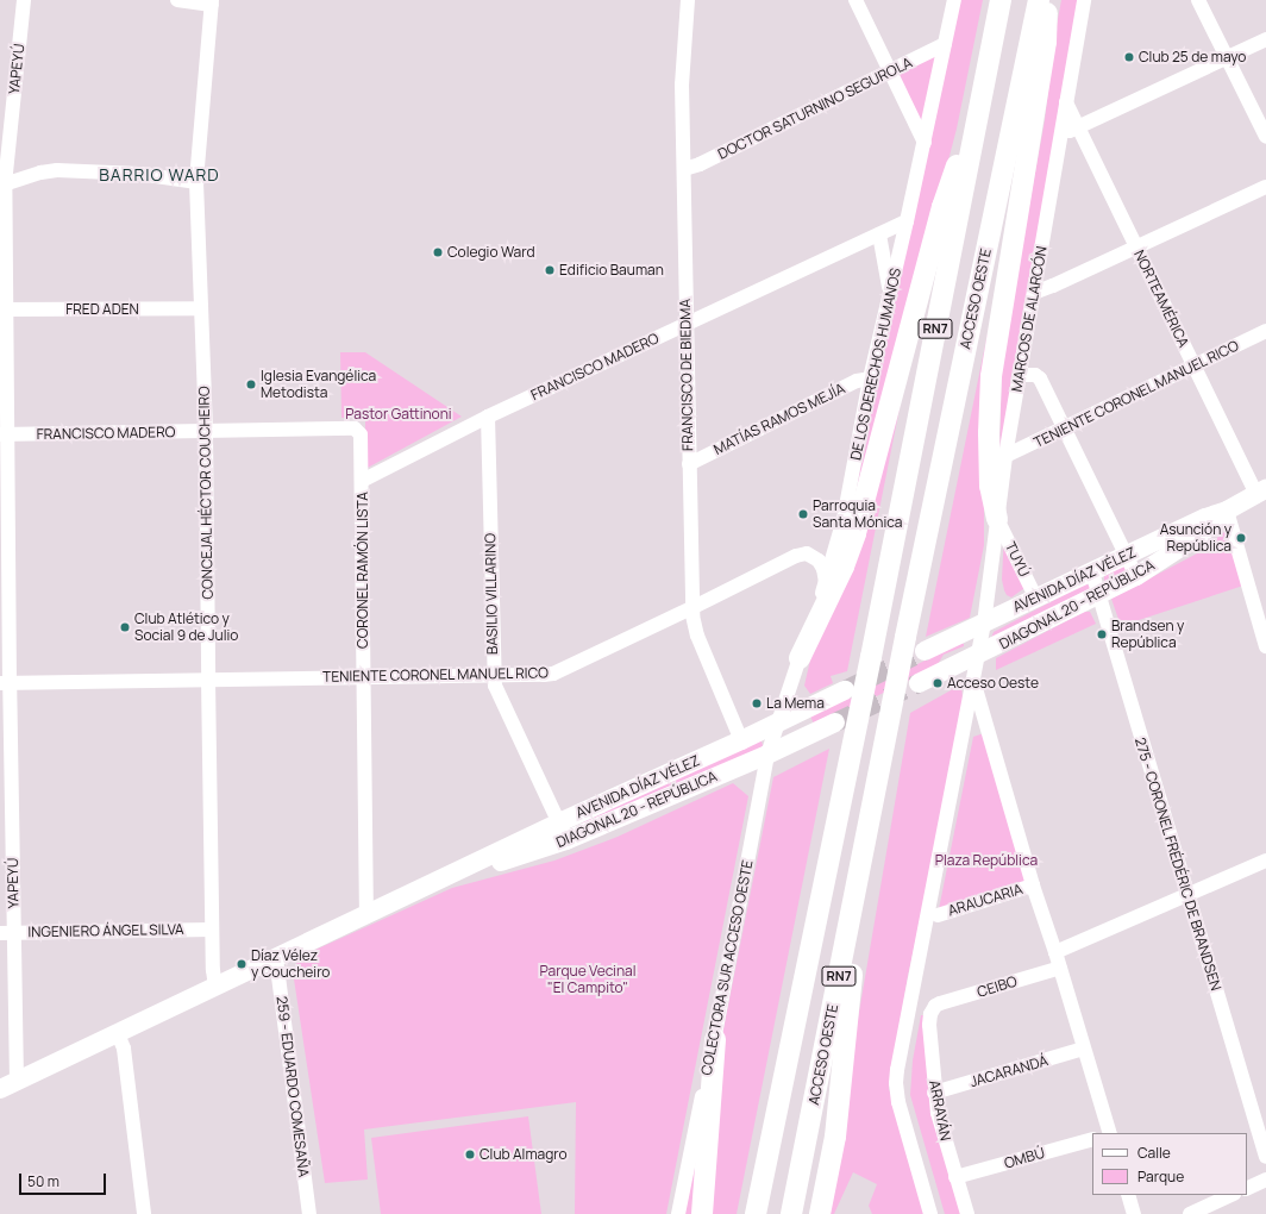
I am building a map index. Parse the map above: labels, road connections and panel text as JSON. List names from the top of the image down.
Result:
{
  "streets": {
    "highway": ["ACCESO OESTE", "RN7"],
    "main road": ["AVENIDA DÍAZ VÉLEZ", "DIAGONAL 20 - REPÚBLICA"],
    "street": [
      "YAPEYÚ",
      "DOCTOR SATURNINO SEGUROLA",
      "NORTEAMÉRICA",
      "FRED ADEN",
      "MARCOS DE ALARCÓN",
      "DE LOS DERECHOS HUMANOS",
      "FRANCISCO MADERO",
      "FRANCISCO DE BIEDMA",
      "TENIENTE CORONEL MANUEL RICO",
      "MATÍAS RAMOS MEJÍA",
      "CONCEJAL HÉCTOR COUCHEIRO",
      "TUYÚ",
      "CORONEL RAMÓN LISTA",
      "BASILIO VILLARINO",
      "275 - CORONEL FRÉDÉRIC DE BRANDSEN",
      "ARAUCARIA",
      "INGENIERO ÁNGEL SILVA",
      "COLECTORA SUR ACCESO OESTE",
      "CEIBO",
      "JACARANDÁ",
      "259 - EDUARDO COMESAÑA",
      "ARRAYÁN",
      "OMBÚ"
    ]
  },
  "crossings": [
    ["YAPEYÚ", "FRED ADEN"],
    ["YAPEYÚ", "FRANCISCO MADERO"],
    ["YAPEYÚ", "TENIENTE CORONEL MANUEL RICO"],
    ["YAPEYÚ", "INGENIERO ÁNGEL SILVA"],
    ["DOCTOR SATURNINO SEGUROLA", "DE LOS DERECHOS HUMANOS"],
    ["DOCTOR SATURNINO SEGUROLA", "FRANCISCO DE BIEDMA"],
    ["NORTEAMÉRICA", "MARCOS DE ALARCÓN"],
    ["NORTEAMÉRICA", "TENIENTE CORONEL MANUEL RICO"],
    ["FRED ADEN", "CONCEJAL HÉCTOR COUCHEIRO"],
    ["MARCOS DE ALARCÓN", "TENIENTE CORONEL MANUEL RICO"],
    ["MARCOS DE ALARCÓN", "TUYÚ"],
    ["MARCOS DE ALARCÓN", "AVENIDA DÍAZ VÉLEZ"],
    ["MARCOS DE ALARCÓN", "DIAGONAL 20 - REPÚBLICA"],
    ["DE LOS DERECHOS HUMANOS", "FRANCISCO MADERO"],
    ["DE LOS DERECHOS HUMANOS", "TENIENTE CORONEL MANUEL RICO"],
    ["DE LOS DERECHOS HUMANOS", "MATÍAS RAMOS MEJÍA"],
    ["DE LOS DERECHOS HUMANOS", "AVENIDA DÍAZ VÉLEZ"],
    ["DE LOS DERECHOS HUMANOS", "COLECTORA SUR ACCESO OESTE"],
    ["FRANCISCO MADERO", "FRANCISCO DE BIEDMA"],
    ["FRANCISCO MADERO", "CONCEJAL HÉCTOR COUCHEIRO"],
    ["FRANCISCO MADERO", "CORONEL RAMÓN LISTA"],
    ["FRANCISCO MADERO", "BASILIO VILLARINO"],
    ["FRANCISCO DE BIEDMA", "TENIENTE CORONEL MANUEL RICO"],
    ["FRANCISCO DE BIEDMA", "MATÍAS RAMOS MEJÍA"],
    ["FRANCISCO DE BIEDMA", "AVENIDA DÍAZ VÉLEZ"],
    ["TENIENTE CORONEL MANUEL RICO", "CONCEJAL HÉCTOR COUCHEIRO"],
    ["TENIENTE CORONEL MANUEL RICO", "CORONEL RAMÓN LISTA"],
    ["TENIENTE CORONEL MANUEL RICO", "BASILIO VILLARINO"],
    ["CONCEJAL HÉCTOR COUCHEIRO", "INGENIERO ÁNGEL SILVA"],
    ["TUYÚ", "AVENIDA DÍAZ VÉLEZ"],
    ["AVENIDA DÍAZ VÉLEZ", "BASILIO VILLARINO"],
    ["AVENIDA DÍAZ VÉLEZ", "DIAGONAL 20 - REPÚBLICA"],
    ["AVENIDA DÍAZ VÉLEZ", "275 - CORONEL FRÉDÉRIC DE BRANDSEN"],
    ["AVENIDA DÍAZ VÉLEZ", "COLECTORA SUR ACCESO OESTE"],
    ["BASILIO VILLARINO", "DIAGONAL 20 - REPÚBLICA"],
    ["DIAGONAL 20 - REPÚBLICA", "275 - CORONEL FRÉDÉRIC DE BRANDSEN"],
    ["DIAGONAL 20 - REPÚBLICA", "COLECTORA SUR ACCESO OESTE"],
    ["CEIBO", "ARRAYÁN"],
    ["JACARANDÁ", "ARRAYÁN"],
    ["ARRAYÁN", "OMBÚ"]
  ],
  "districts": ["BARRIO WARD"],
  "parks": ["Pastor Gattinoni", "Plaza República", "Parque Vecinal \"El Campito\""],
  "places": [
    "Club 25 de mayo",
    "Colegio Ward",
    "Edificio Bauman",
    "Iglesia Evangélica Metodista",
    "Parroquia Santa Mónica",
    "Asunción y República",
    "Club Atlético y Social 9 de Julio",
    "Brandsen y República",
    "Acceso Oeste",
    "La Mema",
    "Díaz Vélez y Coucheiro",
    "Club Almagro"
  ],
  "legend": ["Calle", "Parque"],
  "scale_bar": "50 m"
}
